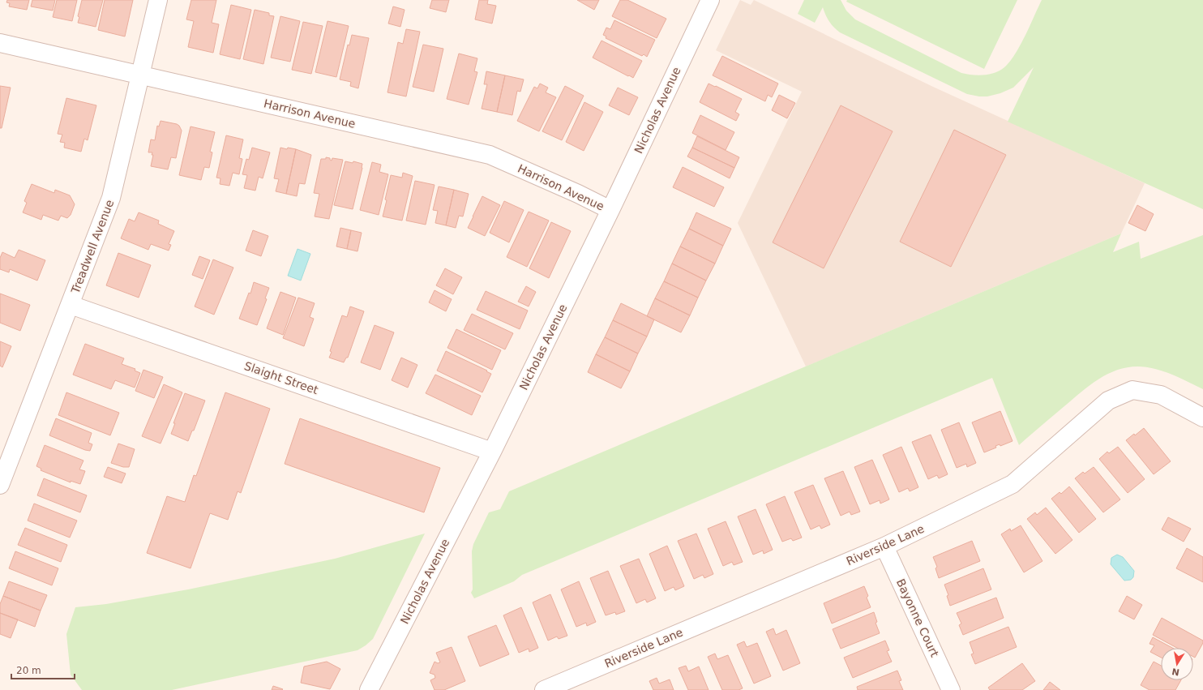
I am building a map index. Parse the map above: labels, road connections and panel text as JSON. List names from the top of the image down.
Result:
{
  "streets": {
    "street": [
      "Nicholas Avenue",
      "Harrison Avenue",
      "Treadwell Avenue",
      "Slaight Street",
      "Riverside Lane",
      "Bayonne Court"
    ]
  },
  "crossings": [
    ["Nicholas Avenue", "Harrison Avenue"],
    ["Nicholas Avenue", "Slaight Street"],
    ["Harrison Avenue", "Treadwell Avenue"],
    ["Treadwell Avenue", "Slaight Street"],
    ["Riverside Lane", "Bayonne Court"]
  ],
  "scale_bar": "20 m",
  "north": "bottom"
}
